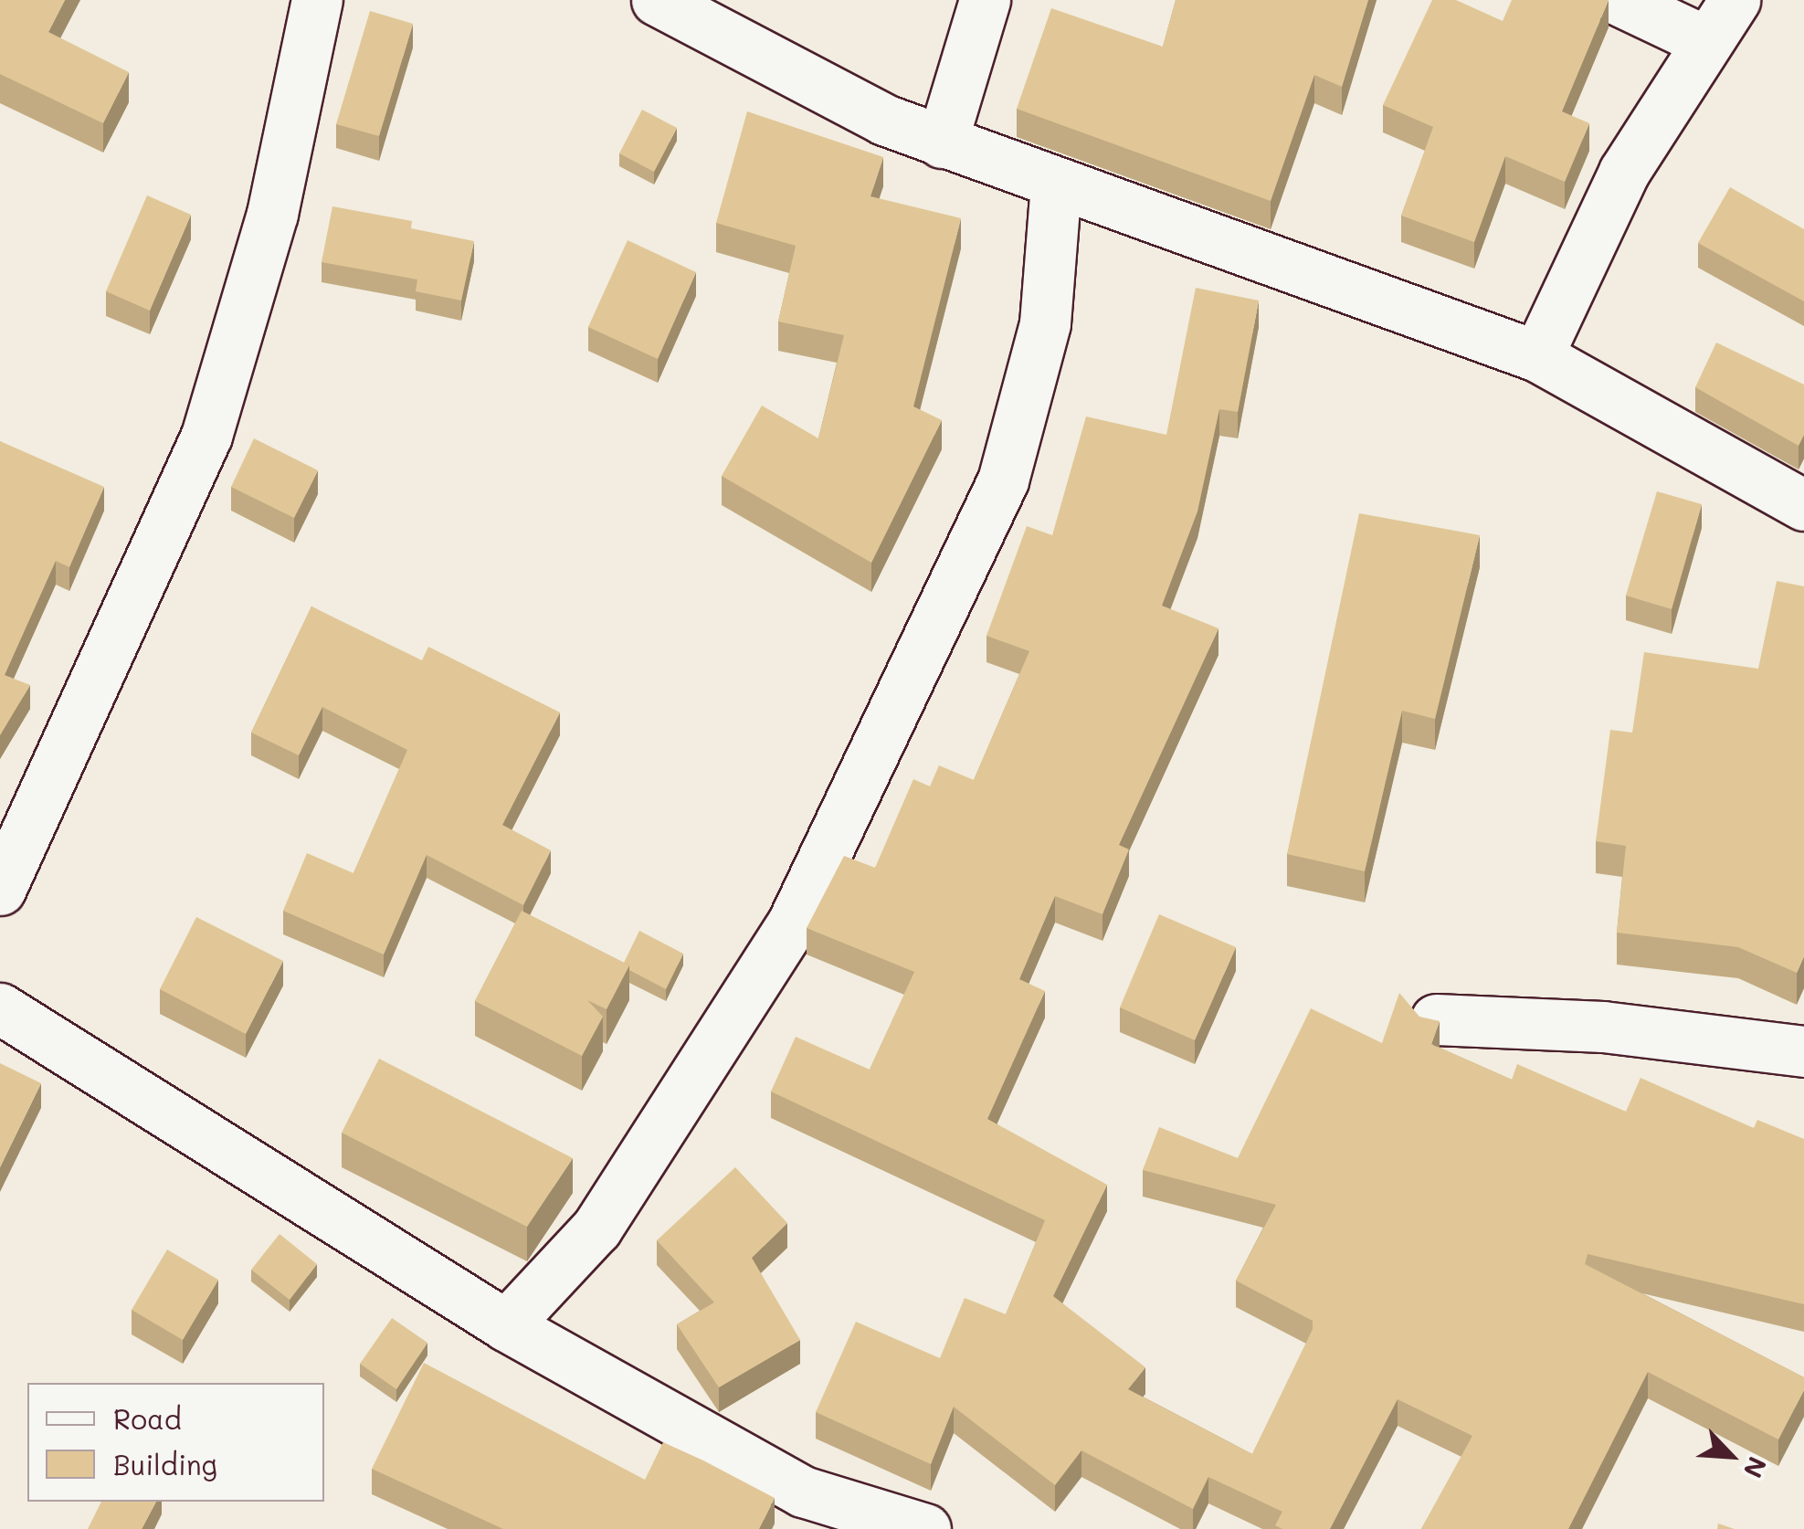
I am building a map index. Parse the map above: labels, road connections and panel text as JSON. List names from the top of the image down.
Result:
{
  "legend": ["Road", "Building"],
  "north": "bottom right"
}
